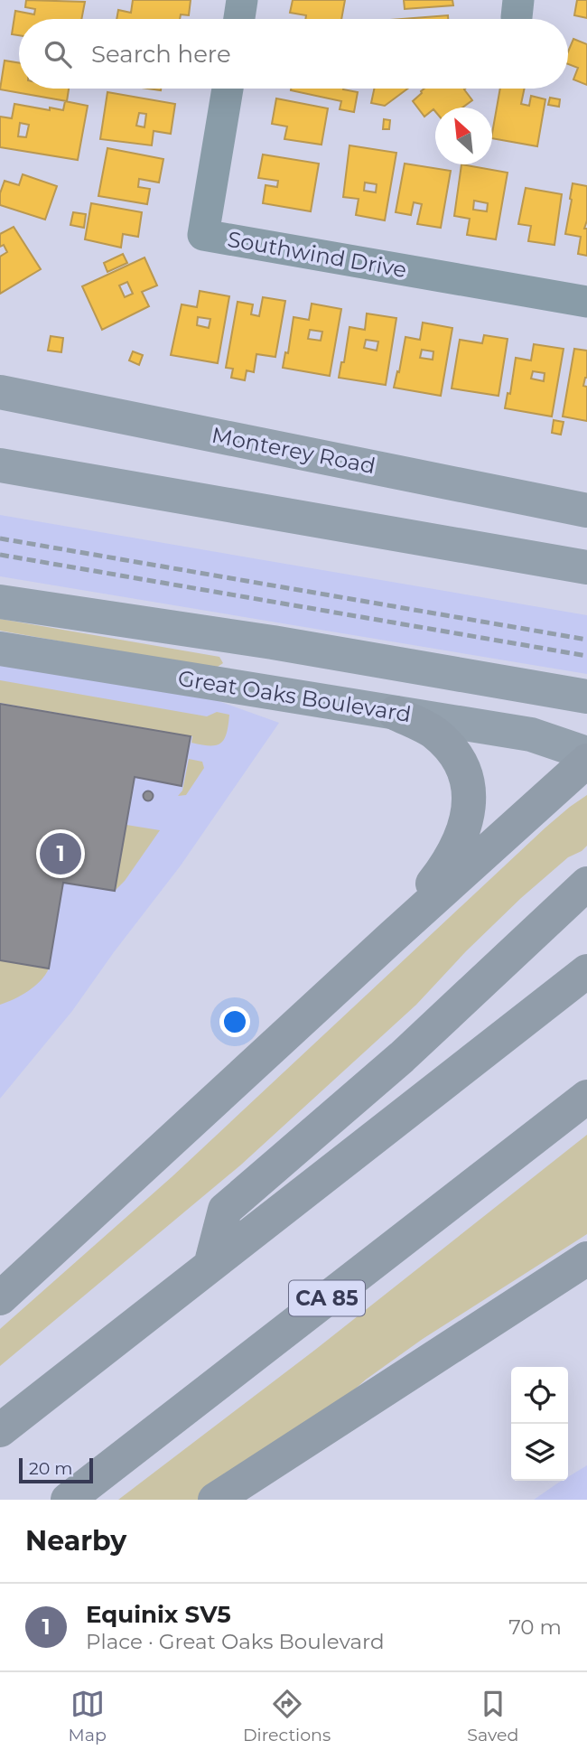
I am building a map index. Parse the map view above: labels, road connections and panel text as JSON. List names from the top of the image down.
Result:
{
  "streets": {
    "highway": ["CA 85"],
    "main road": ["Monterey Road", "Great Oaks Boulevard"],
    "street": ["Southwind Drive"]
  },
  "scale_bar": "20 m",
  "north": "top left",
  "page": {
    "search": "Search here",
    "pins": "1",
    "scale": "20 m",
    "heading": "Nearby",
    "list": [
      {
        "mark": "1",
        "name": "Equinix SV5",
        "note": "Place · Great Oaks Boulevard",
        "value": "70 m"
      }
    ],
    "nav": ["Map", "Directions", "Saved"]
  }
}
